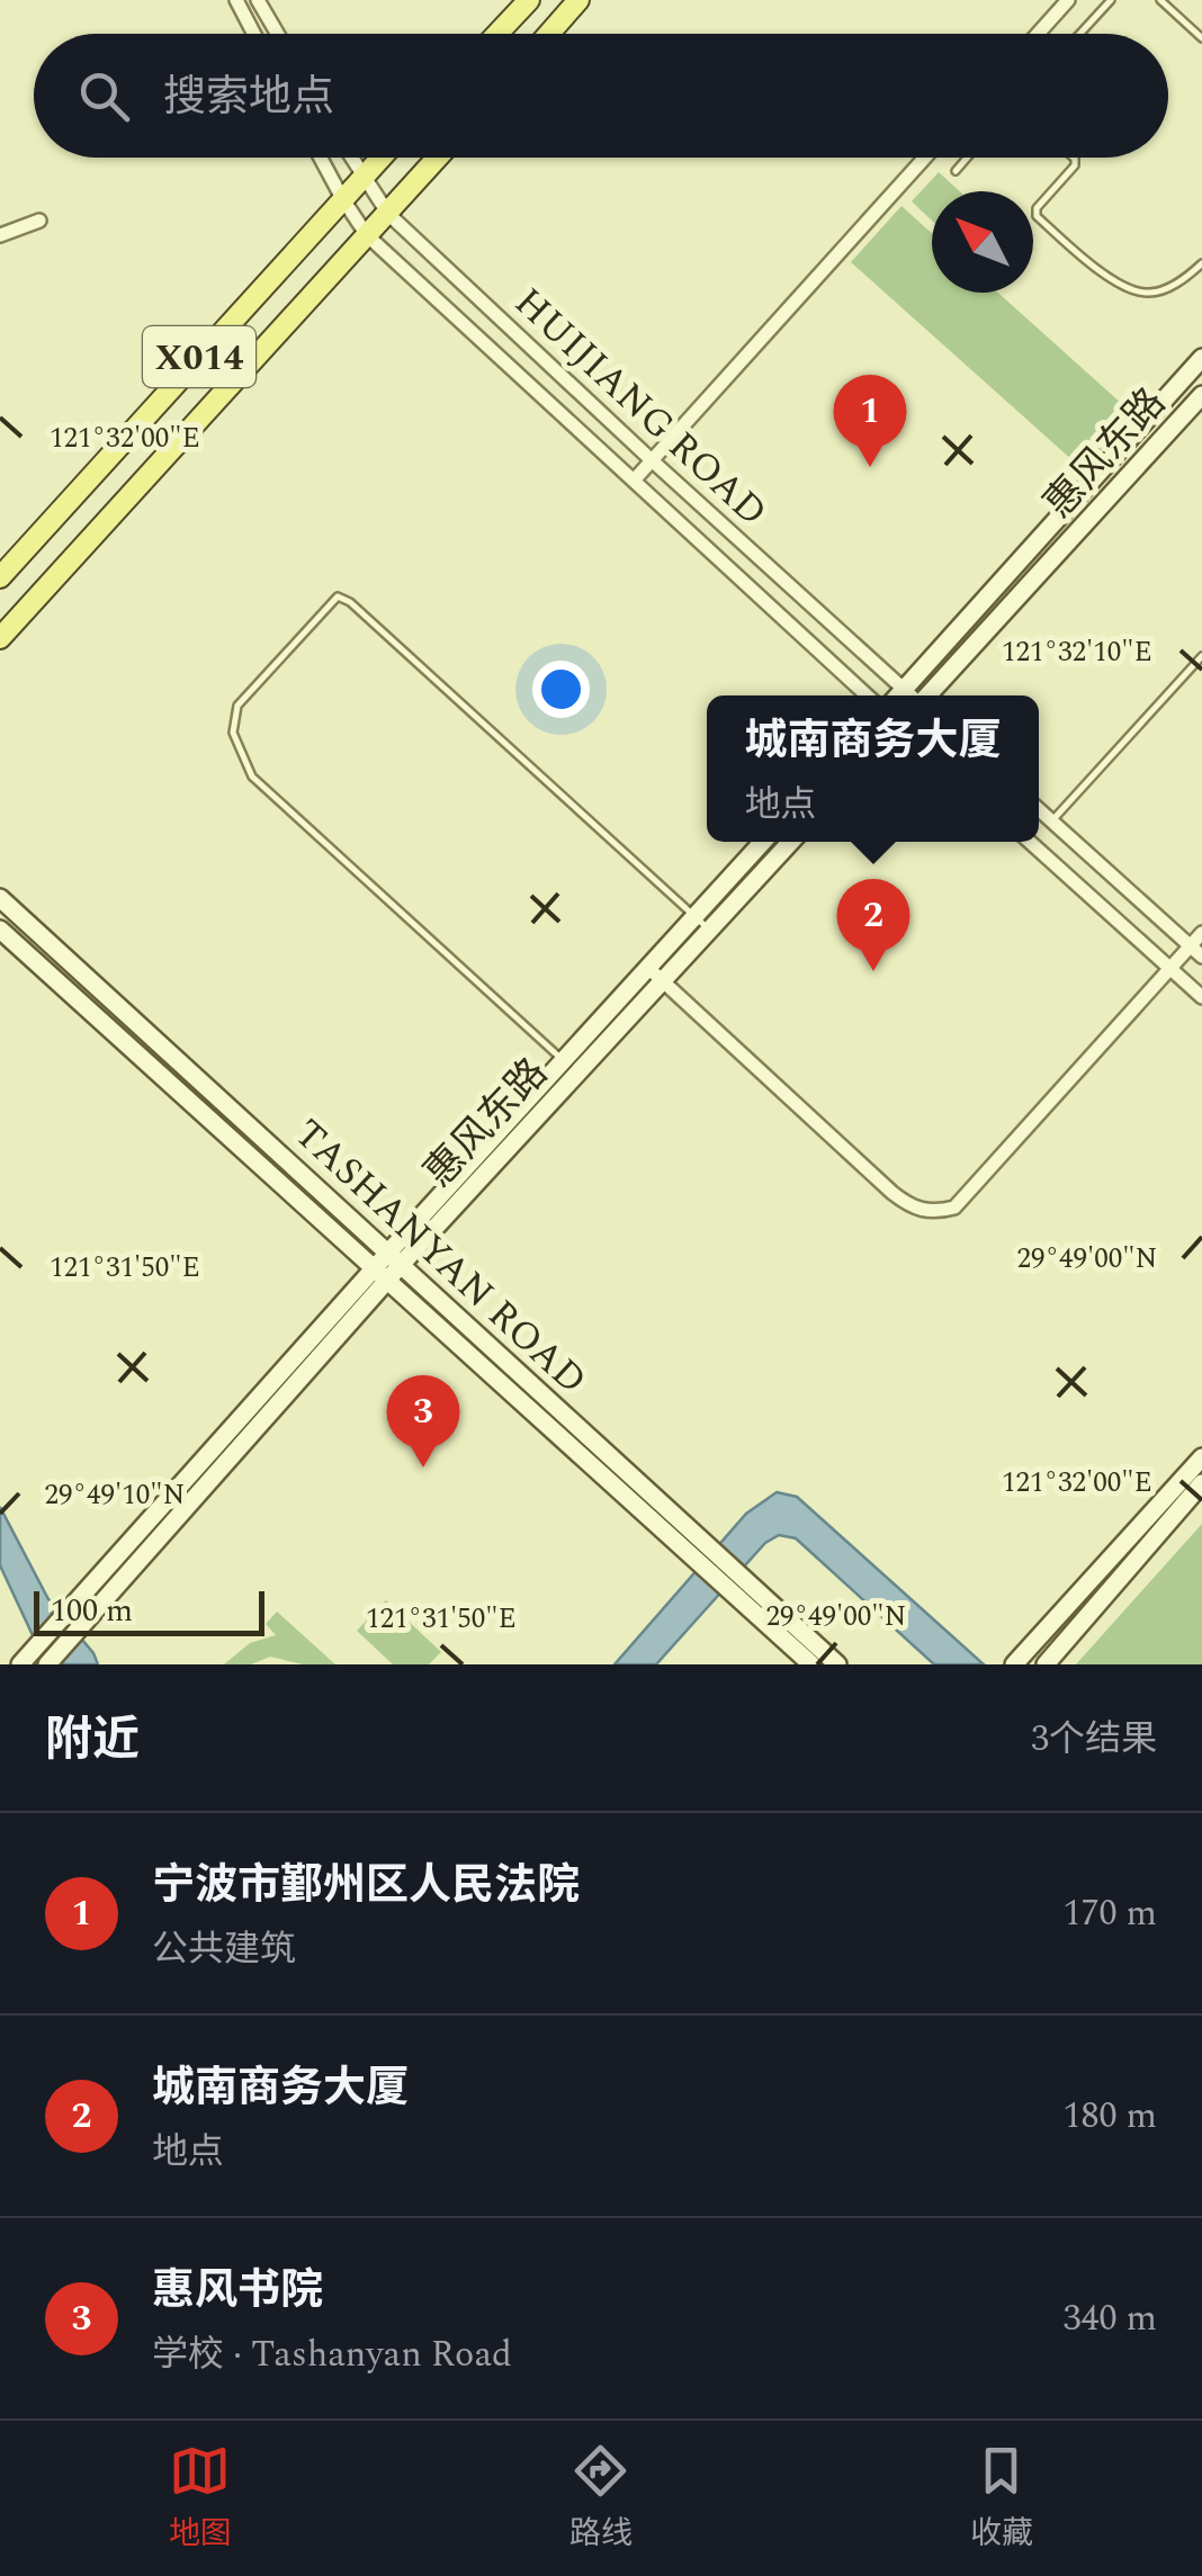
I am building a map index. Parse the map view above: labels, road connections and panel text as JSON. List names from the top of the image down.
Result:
{
  "streets": {
    "main road": ["X014"],
    "street": ["HUIJIANG ROAD", "惠风东路", "TASHANYAN ROAD"]
  },
  "crossings": [
    ["X014", "HUIJIANG ROAD"],
    ["惠风东路", "TASHANYAN ROAD"]
  ],
  "scale_bar": "100 m",
  "north": "top left",
  "page": {
    "search": "搜索地点",
    "pins": ["1", "2", "3"],
    "popup": ["城南商务大厦", "地点"],
    "scale": "100 m",
    "heading": ["附近", "3个结果"],
    "list": [
      {
        "mark": "1",
        "name": "宁波市鄞州区人民法院",
        "note": "公共建筑",
        "value": "170 m"
      },
      {
        "mark": "2",
        "name": "城南商务大厦",
        "note": "地点",
        "value": "180 m"
      },
      {
        "mark": "3",
        "name": "惠风书院",
        "note": "学校 · Tashanyan Road",
        "value": "340 m"
      }
    ],
    "nav": ["地图", "路线", "收藏"]
  },
  "coordinates": [
    "121°32'00\"E",
    "121°32'10\"E",
    "29°49'00\"N",
    "121°31'50\"E",
    "29°49'10\"N"
  ]
}
